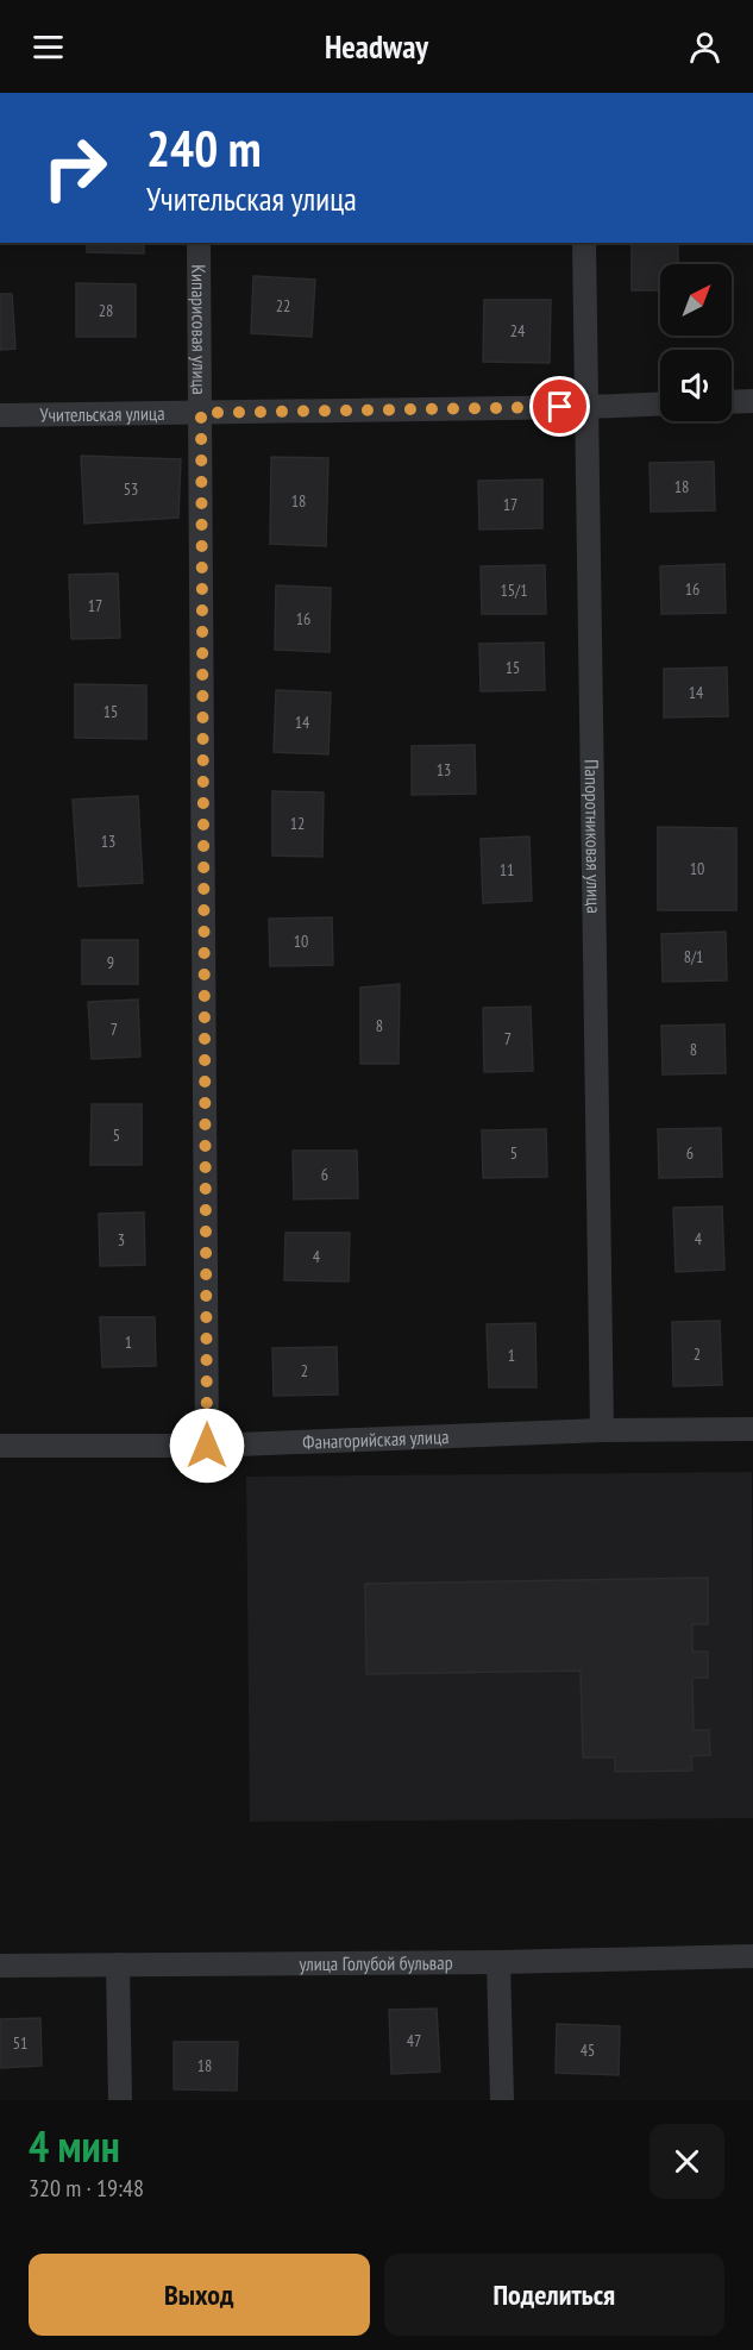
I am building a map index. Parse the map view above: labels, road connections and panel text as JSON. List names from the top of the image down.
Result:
{
  "streets": {
    "street": [
      "Кипарисовая улица",
      "Учительская улица",
      "Папоротниковая улица",
      "Фанагорийская улица",
      "улица Голубой бульвар"
    ]
  },
  "crossings": [
    ["Кипарисовая улица", "Учительская улица"],
    ["Кипарисовая улица", "Фанагорийская улица"],
    ["Учительская улица", "Папоротниковая улица"],
    ["Папоротниковая улица", "Фанагорийская улица"]
  ],
  "house_numbers": [
    "22",
    "28",
    "24",
    "18",
    "53",
    "18",
    "17",
    "16",
    "15/1",
    "17",
    "16",
    "15",
    "14",
    "15",
    "14",
    "13",
    "12",
    "13",
    "10",
    "11",
    "10",
    "8/1",
    "9",
    "8",
    "7",
    "7",
    "8",
    "5",
    "5",
    "6",
    "6",
    "4",
    "3",
    "4",
    "1",
    "2",
    "1",
    "2",
    "47",
    "51",
    "45",
    "18"
  ],
  "north": "top right",
  "page": {
    "header": "Headway",
    "turn": ["240 m", "Учительская улица"],
    "heading": ["4 мин", "320 m · 19:48"],
    "buttons": ["Выход", "Поделиться"]
  }
}
